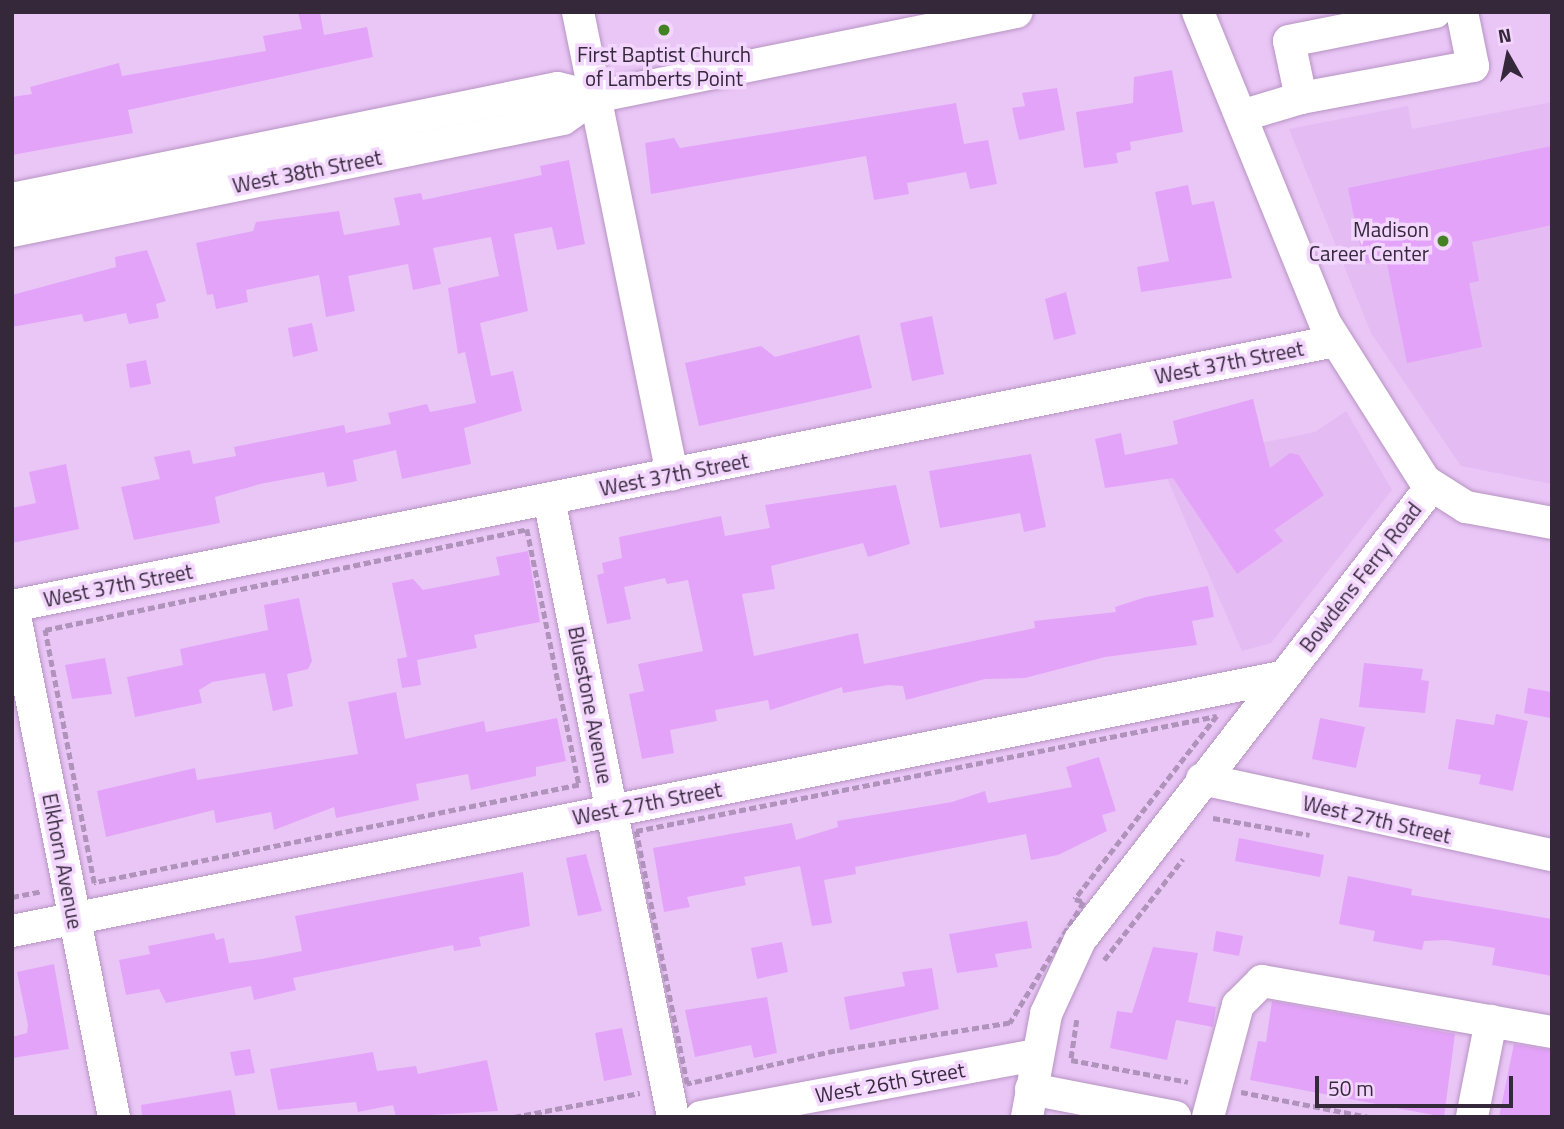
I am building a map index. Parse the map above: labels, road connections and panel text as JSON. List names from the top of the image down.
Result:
{
  "streets": {
    "street": [
      "West 38th Street",
      "West 37th Street",
      "Bowdens Ferry Road",
      "Bluestone Avenue",
      "West 27th Street",
      "Elkhorn Avenue",
      "West 26th Street"
    ]
  },
  "crossings": [
    ["West 37th Street", "Bowdens Ferry Road"],
    ["West 37th Street", "Bluestone Avenue"],
    ["West 37th Street", "Elkhorn Avenue"],
    ["Bowdens Ferry Road", "West 27th Street"],
    ["Bowdens Ferry Road", "West 26th Street"],
    ["Bluestone Avenue", "West 27th Street"],
    ["West 27th Street", "Elkhorn Avenue"]
  ],
  "places": ["First Baptist Church of Lamberts Point", "Madison Career Center"],
  "scale_bar": "50 m",
  "north": "top"
}
